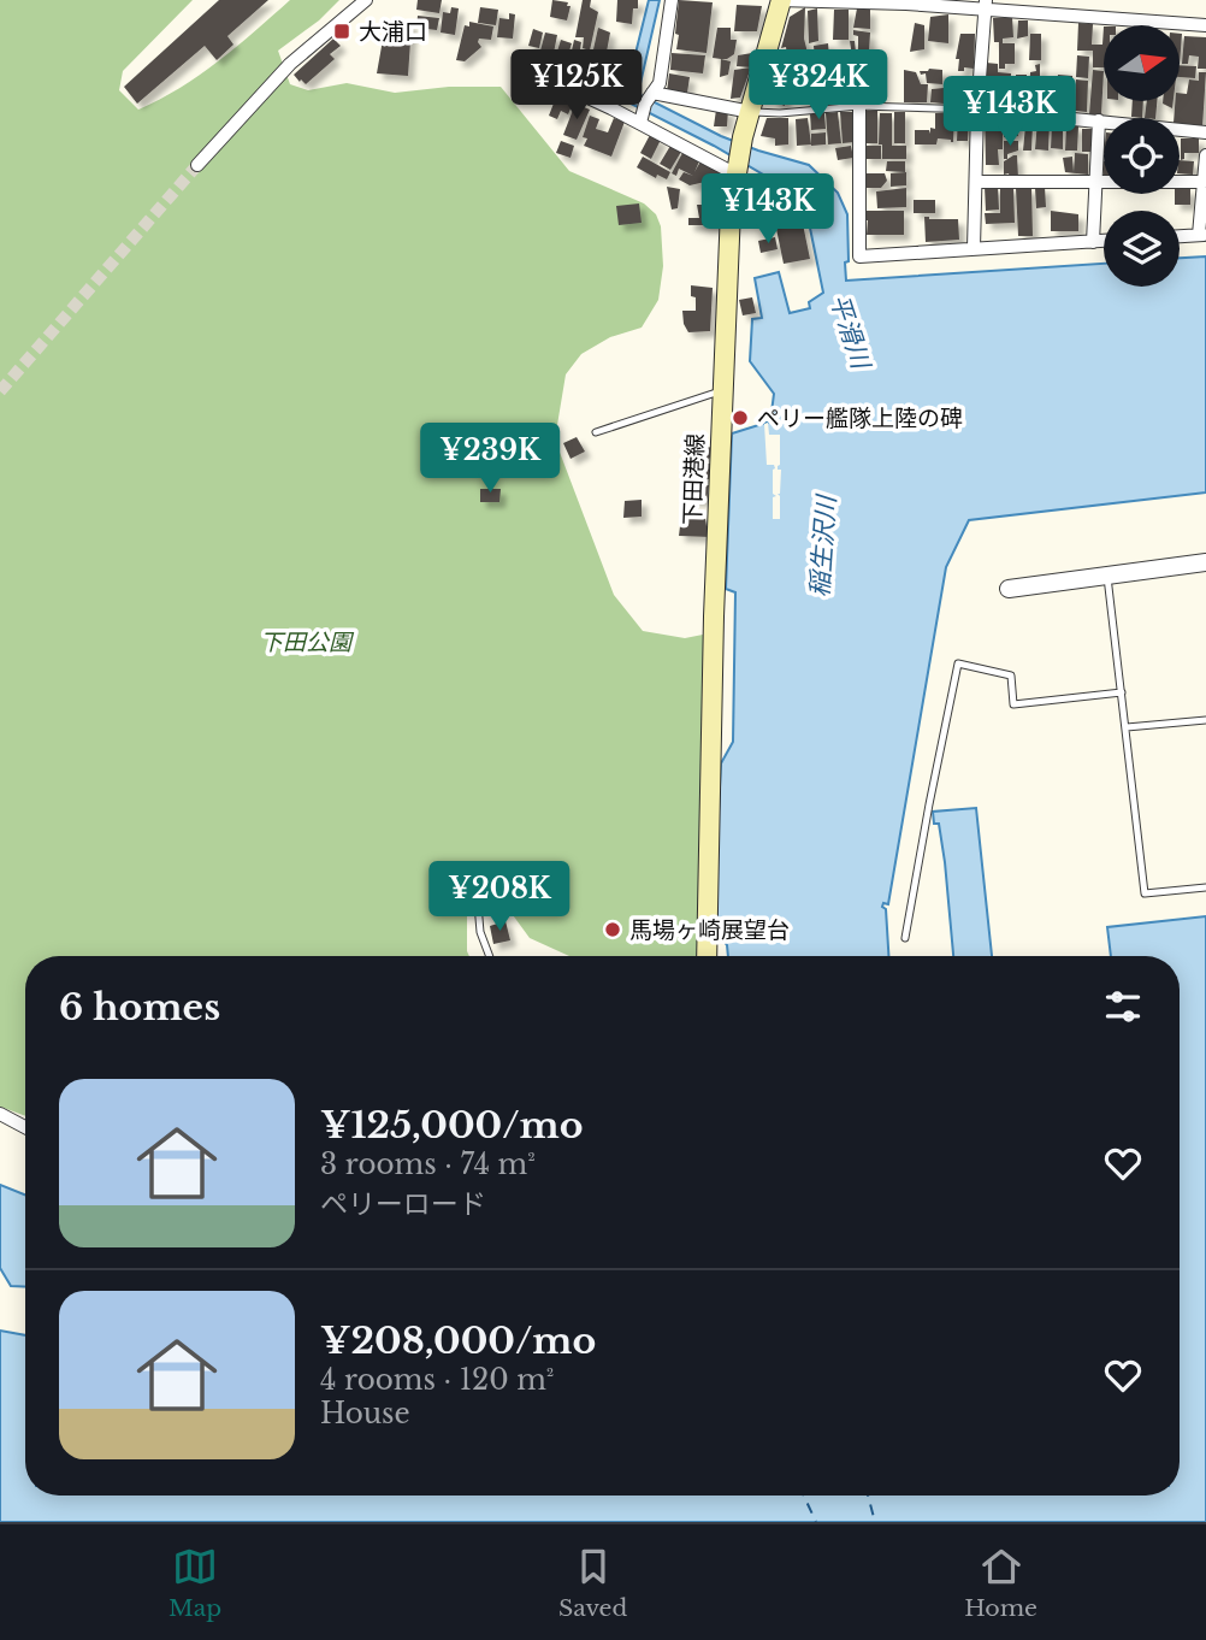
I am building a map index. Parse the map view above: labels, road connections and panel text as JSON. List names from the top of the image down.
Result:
{
  "streets": {
    "main road": ["下田港線"]
  },
  "water": ["平滑川", "稲生沢川"],
  "parks": ["下田公園"],
  "places": {
    "transit": ["大浦口"],
    "other": ["ペリー艦隊上陸の碑", "馬場ヶ崎展望台"]
  },
  "north": "right",
  "page": {
    "price": [
      "¥125K",
      "¥324K",
      "¥143K",
      "¥143K",
      "¥239K",
      "¥208K"
    ],
    "heading": "6 homes",
    "list": [
      {
        "name": "¥125,000/mo",
        "note": "3 rooms · 74 m² · ペリーロード"
      },
      {
        "name": "¥208,000/mo",
        "note": "4 rooms · 120 m² · House"
      }
    ],
    "tabs": ["Map", "Saved", "Home"]
  }
}
